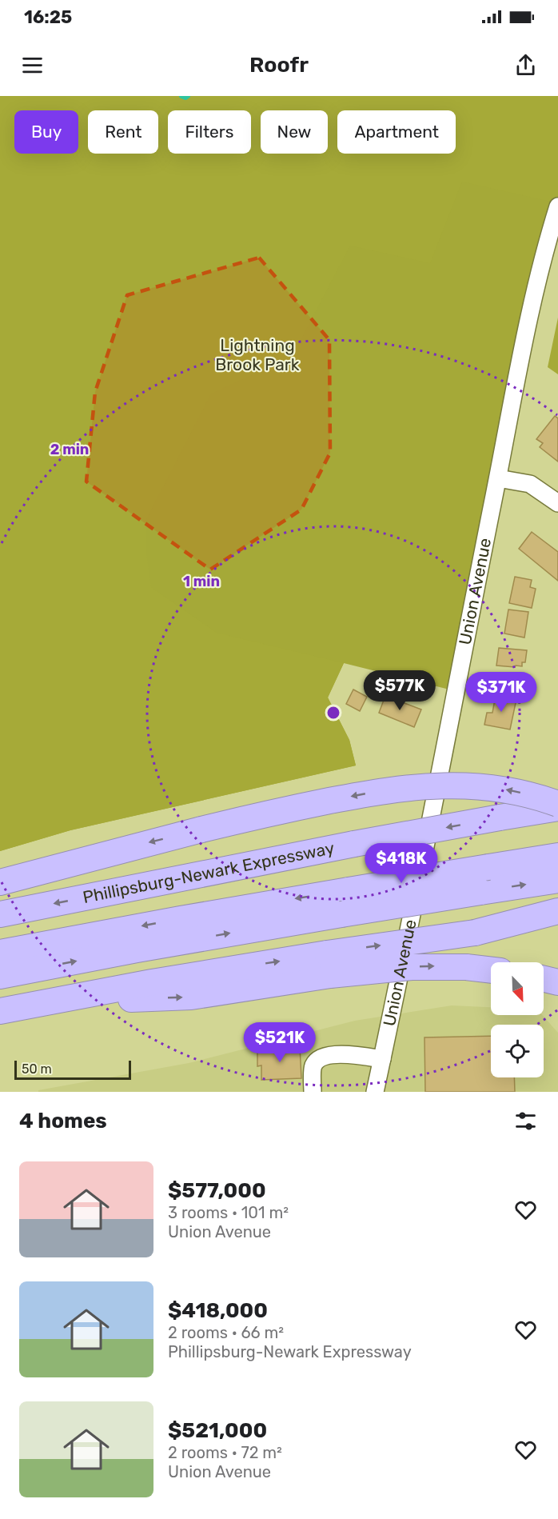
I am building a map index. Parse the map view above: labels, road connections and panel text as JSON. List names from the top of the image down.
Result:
{
  "streets": {
    "highway": ["Phillipsburg-Newark Expressway"],
    "street": ["Union Avenue"]
  },
  "parks": ["Lightning Brook Park"],
  "scale_bar": "50 m",
  "north": "bottom right",
  "page": {
    "status": "16:25",
    "header": "Roofr",
    "chip": [
      "Buy",
      "Rent",
      "Filters",
      "New",
      "Apartment"
    ],
    "price": [
      "$577K",
      "$371K",
      "$418K",
      "$521K"
    ],
    "scale": "50 m",
    "heading": "4 homes",
    "list": [
      {
        "name": "$577,000",
        "note": "3 rooms · 101 m² · Union Avenue"
      },
      {
        "name": "$418,000",
        "note": "2 rooms · 66 m² · Phillipsburg-Newark Expressway"
      },
      {
        "name": "$521,000",
        "note": "2 rooms · 72 m² · Union Avenue"
      }
    ]
  },
  "rings": ["2 min", "1 min"]
}
